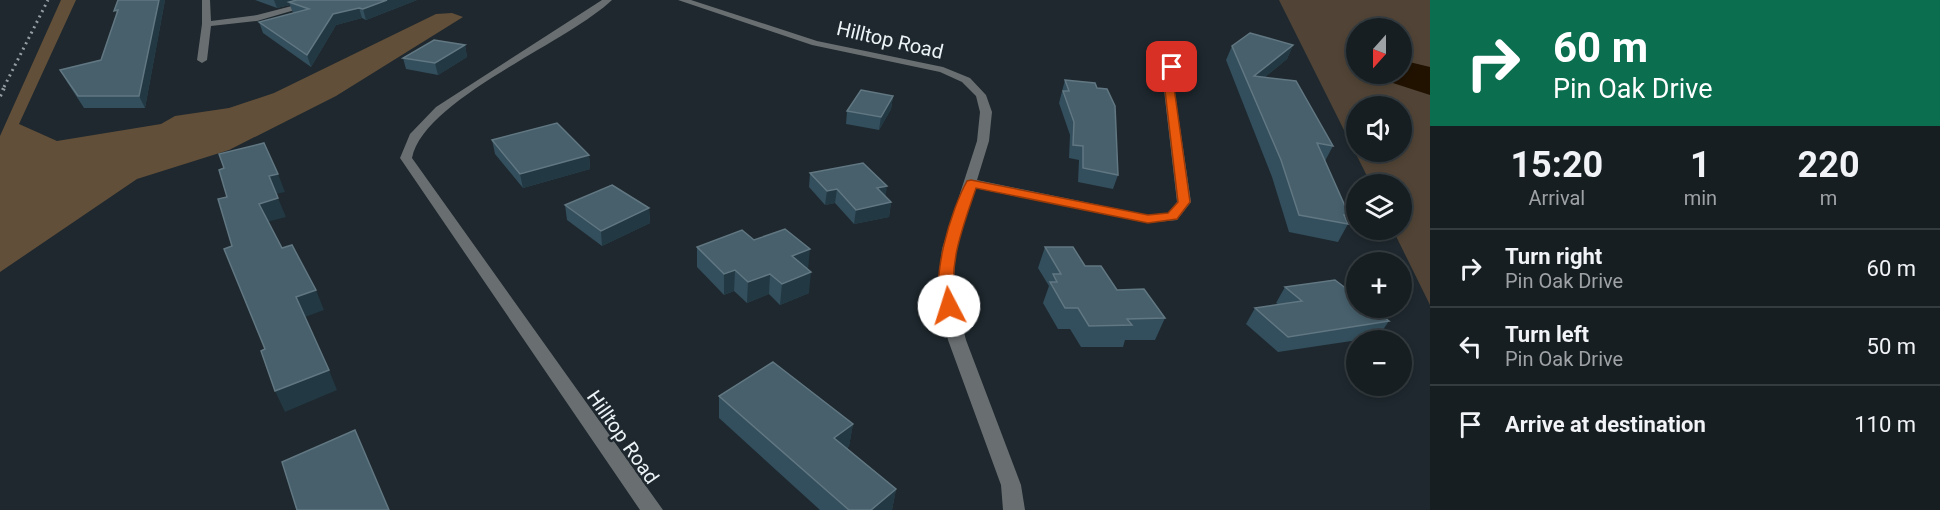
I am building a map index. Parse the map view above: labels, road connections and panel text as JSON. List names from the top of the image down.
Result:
{
  "streets": {
    "street": ["Hilltop Road"]
  },
  "north": "bottom",
  "page": {
    "turn": ["60 m", "Pin Oak Drive"],
    "map_buttons": ["+", "−"],
    "eta": [
      "15:20",
      "Arrival",
      "1",
      "min",
      "220",
      "m"
    ],
    "list": [
      {
        "name": "Turn right",
        "note": "Pin Oak Drive",
        "value": "60 m"
      },
      {
        "name": "Turn left",
        "note": "Pin Oak Drive",
        "value": "50 m"
      },
      {
        "name": "Arrive at destination",
        "value": "110 m"
      }
    ]
  }
}
